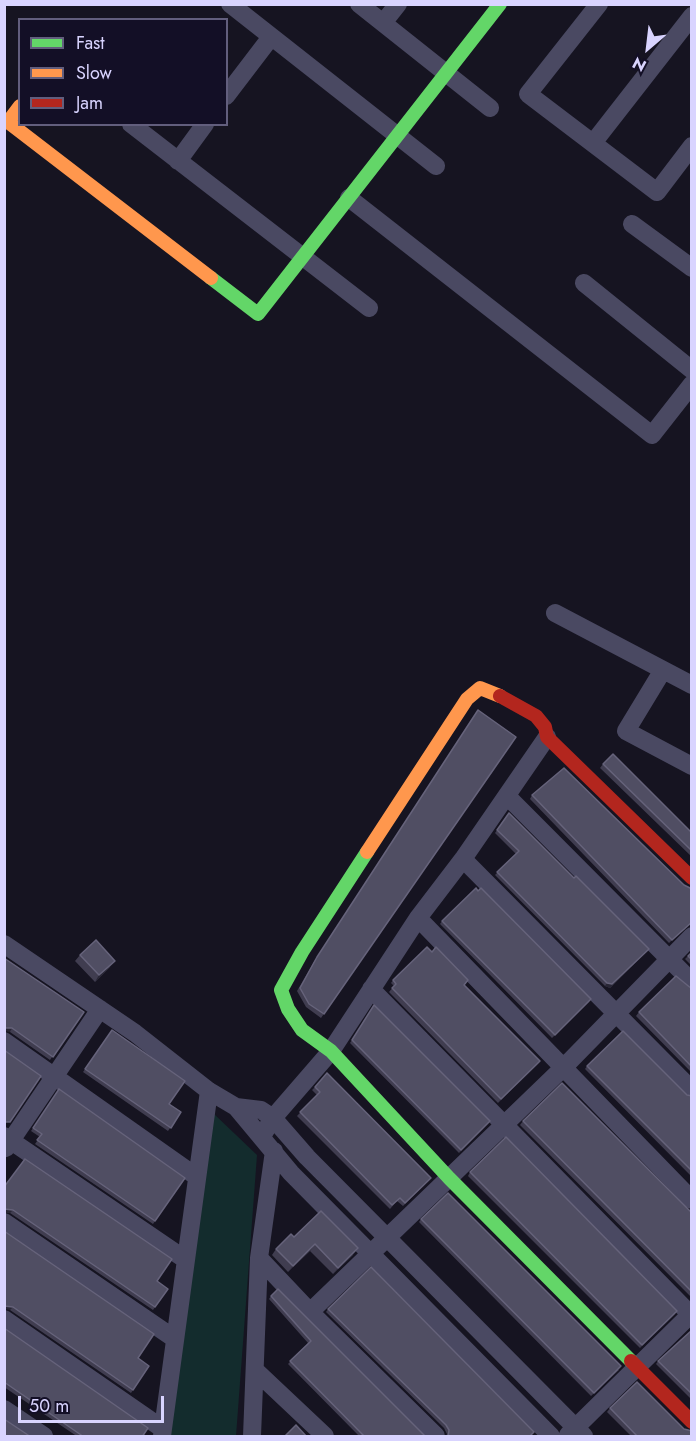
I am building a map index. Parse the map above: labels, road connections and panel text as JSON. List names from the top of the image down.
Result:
{
  "legend": ["Fast", "Slow", "Jam"],
  "scale_bar": "50 m",
  "north": "bottom left"
}
